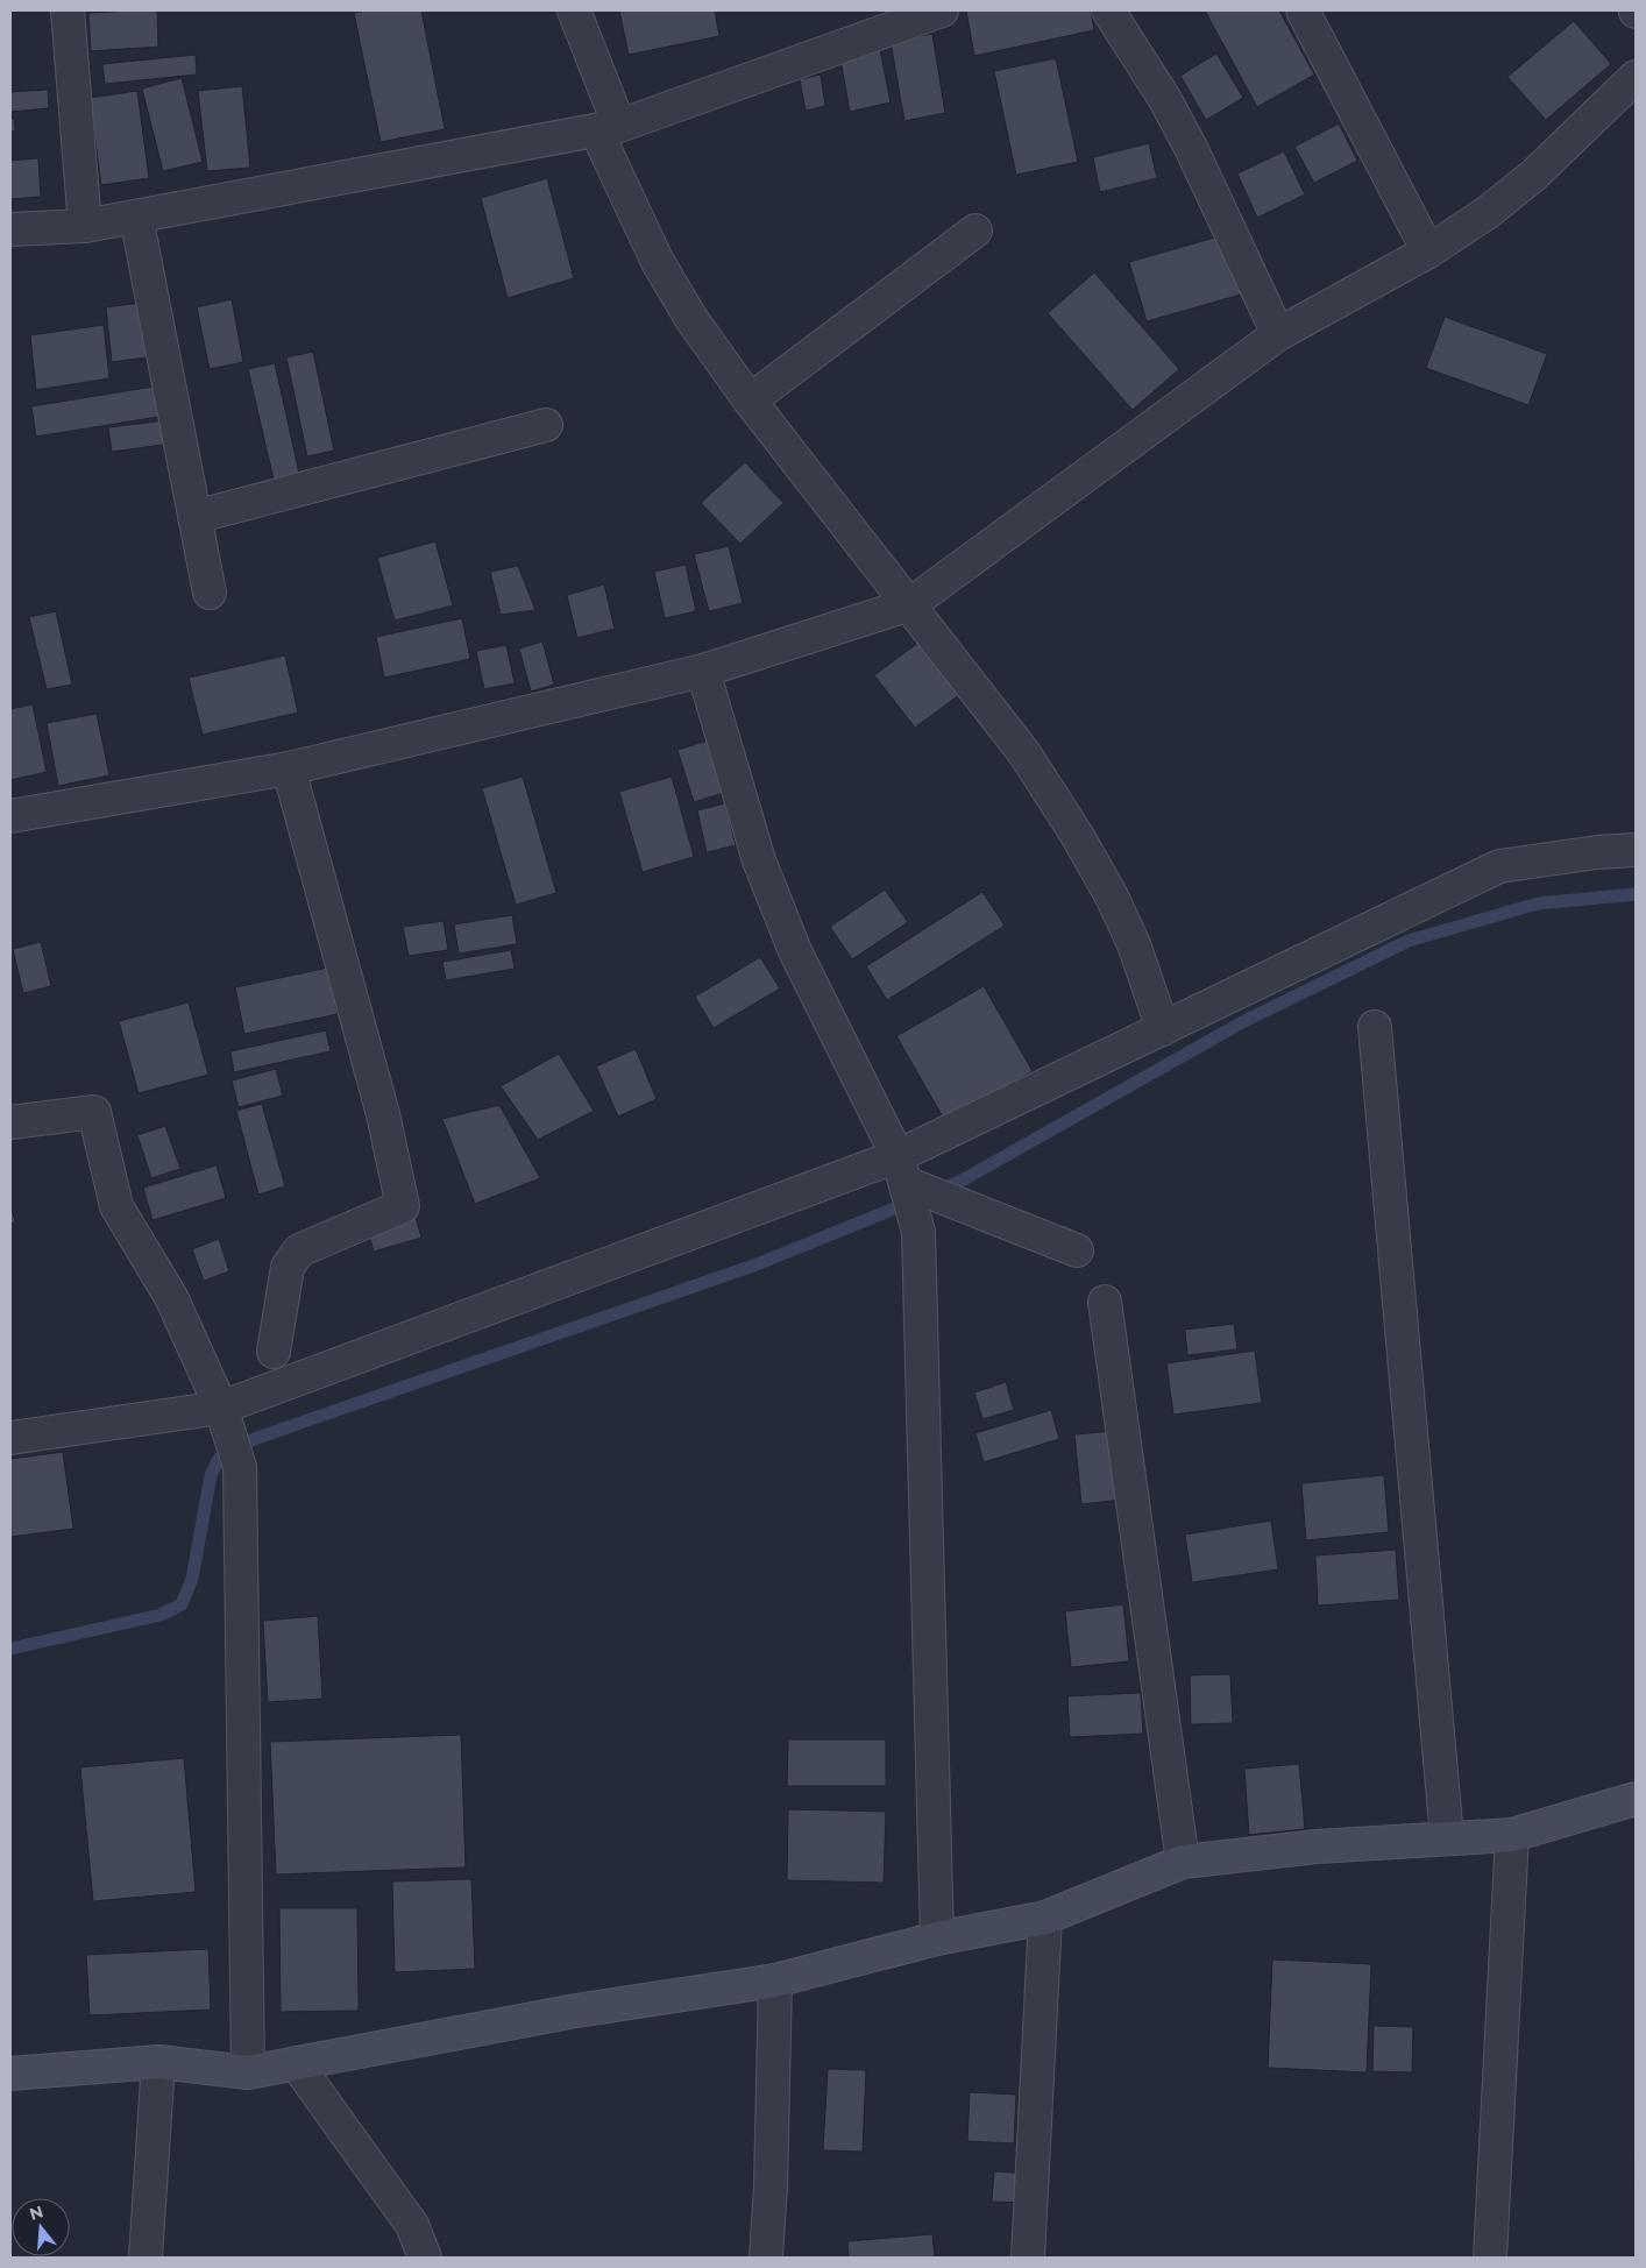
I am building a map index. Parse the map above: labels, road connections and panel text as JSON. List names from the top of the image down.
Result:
{
  "north": "top"
}
